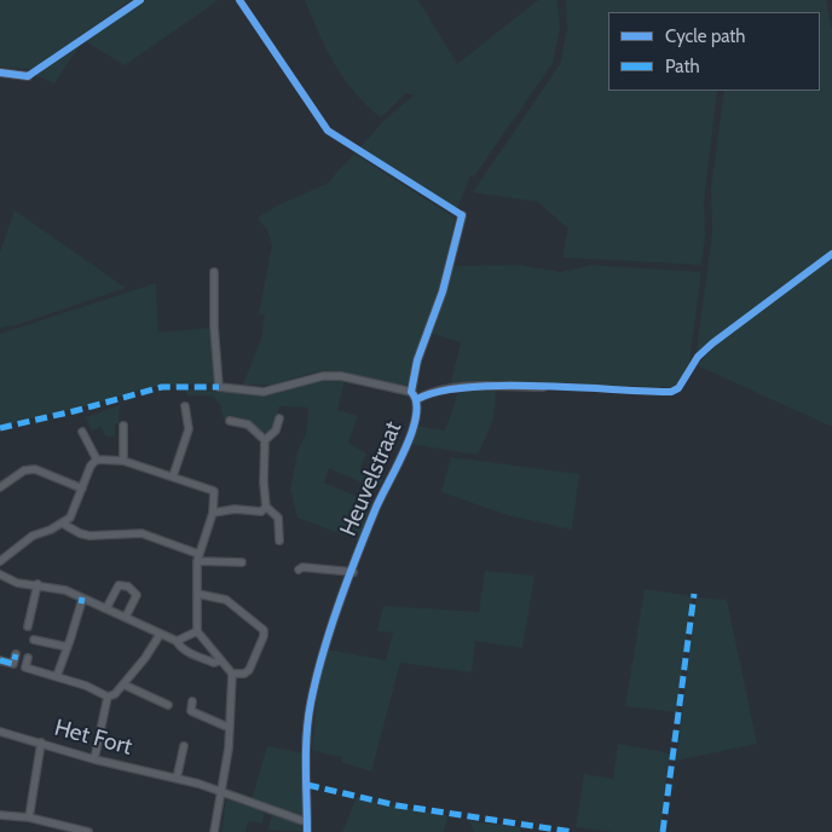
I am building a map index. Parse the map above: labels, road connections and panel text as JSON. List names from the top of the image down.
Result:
{
  "streets": {
    "street": ["Heuvelstraat", "Het Fort"]
  },
  "crossings": [
    ["Heuvelstraat", "Het Fort"]
  ],
  "legend": ["Cycle path", "Path"]
}
